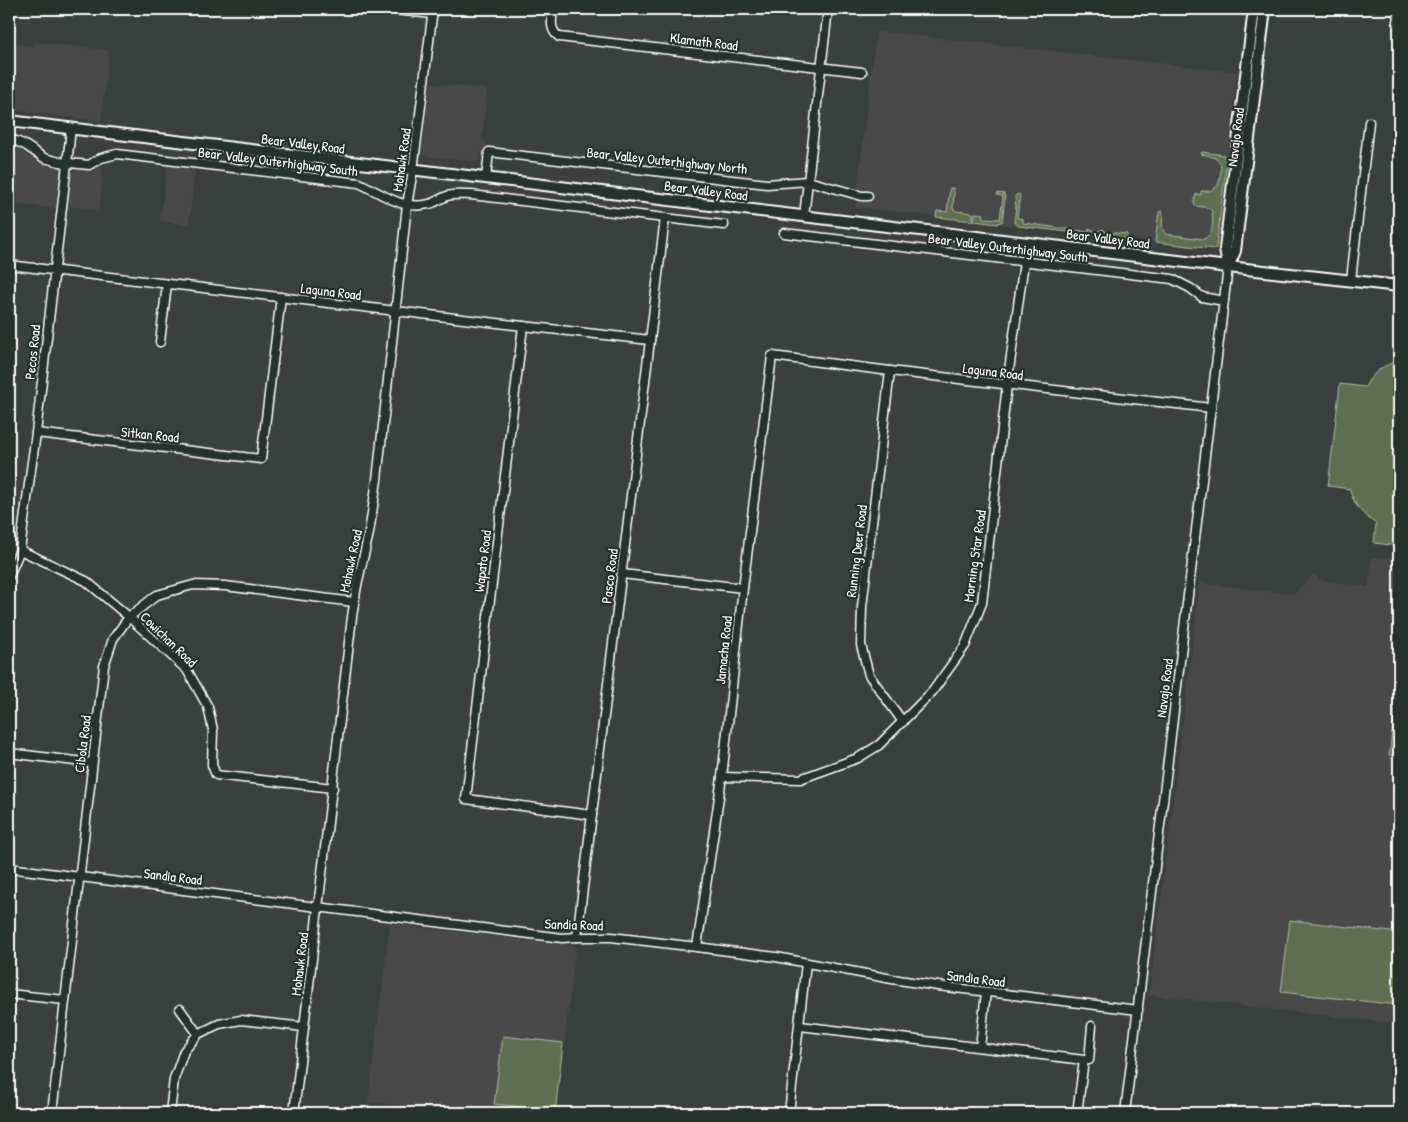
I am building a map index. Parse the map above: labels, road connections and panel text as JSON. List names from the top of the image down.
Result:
{
  "streets": {
    "main road": ["Navajo Road", "Bear Valley Road"],
    "street": [
      "Klamath Road",
      "Mohawk Road",
      "Bear Valley Outerhighway North",
      "Bear Valley Outerhighway South",
      "Laguna Road",
      "Pecos Road",
      "Sitkan Road",
      "Running Deer Road",
      "Morning Star Road",
      "Wapato Road",
      "Pasco Road",
      "Cowichan Road",
      "Jamacha Road",
      "Cibola Road",
      "Sandia Road"
    ]
  },
  "crossings": [
    ["Navajo Road", "Bear Valley Road"],
    ["Navajo Road", "Bear Valley Outerhighway South"],
    ["Navajo Road", "Laguna Road"],
    ["Navajo Road", "Sandia Road"],
    ["Bear Valley Road", "Mohawk Road"],
    ["Bear Valley Road", "Bear Valley Outerhighway North"],
    ["Bear Valley Road", "Pecos Road"],
    ["Mohawk Road", "Bear Valley Outerhighway South"],
    ["Mohawk Road", "Laguna Road"],
    ["Mohawk Road", "Cowichan Road"],
    ["Mohawk Road", "Cibola Road"],
    ["Mohawk Road", "Sandia Road"],
    ["Bear Valley Outerhighway South", "Pecos Road"],
    ["Bear Valley Outerhighway South", "Morning Star Road"],
    ["Bear Valley Outerhighway South", "Pasco Road"],
    ["Laguna Road", "Pecos Road"],
    ["Laguna Road", "Sitkan Road"],
    ["Laguna Road", "Running Deer Road"],
    ["Laguna Road", "Morning Star Road"],
    ["Laguna Road", "Wapato Road"],
    ["Laguna Road", "Pasco Road"],
    ["Laguna Road", "Jamacha Road"],
    ["Pecos Road", "Sitkan Road"],
    ["Pecos Road", "Cowichan Road"],
    ["Running Deer Road", "Morning Star Road"],
    ["Morning Star Road", "Jamacha Road"],
    ["Wapato Road", "Pasco Road"],
    ["Pasco Road", "Sandia Road"],
    ["Cowichan Road", "Cibola Road"],
    ["Jamacha Road", "Sandia Road"],
    ["Cibola Road", "Sandia Road"]
  ]
}
